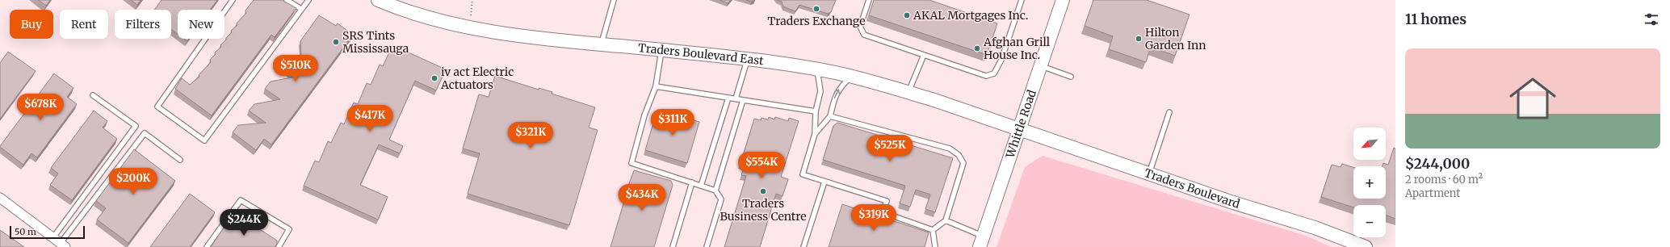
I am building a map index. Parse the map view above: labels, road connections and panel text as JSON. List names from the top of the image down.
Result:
{
  "streets": {
    "street": ["Traders Boulevard East", "Whittle Road", "Traders Boulevard"]
  },
  "crossings": [
    ["Traders Boulevard East", "Whittle Road"],
    ["Traders Boulevard East", "Traders Boulevard"],
    ["Whittle Road", "Traders Boulevard"]
  ],
  "places": [
    "Traders Exchange",
    "AKAL Mortgages Inc.",
    "Hilton Garden Inn",
    "SRS Tints Mississauga",
    "Afghan Grill House Inc.",
    "iv act Electric Actuators",
    "Traders Business Centre"
  ],
  "scale_bar": "50 m",
  "north": "bottom left",
  "page": {
    "heading": "11 homes",
    "chip": [
      "Buy",
      "Rent",
      "Filters",
      "New"
    ],
    "list": [
      {
        "name": "$244,000",
        "note": "2 rooms · 60 m² · Apartment"
      }
    ],
    "price": [
      "$510K",
      "$678K",
      "$417K",
      "$311K",
      "$321K",
      "$525K",
      "$554K",
      "$200K",
      "$434K",
      "$319K",
      "$244K"
    ],
    "map_buttons": ["+", "−"],
    "scale": "50 m"
  }
}
